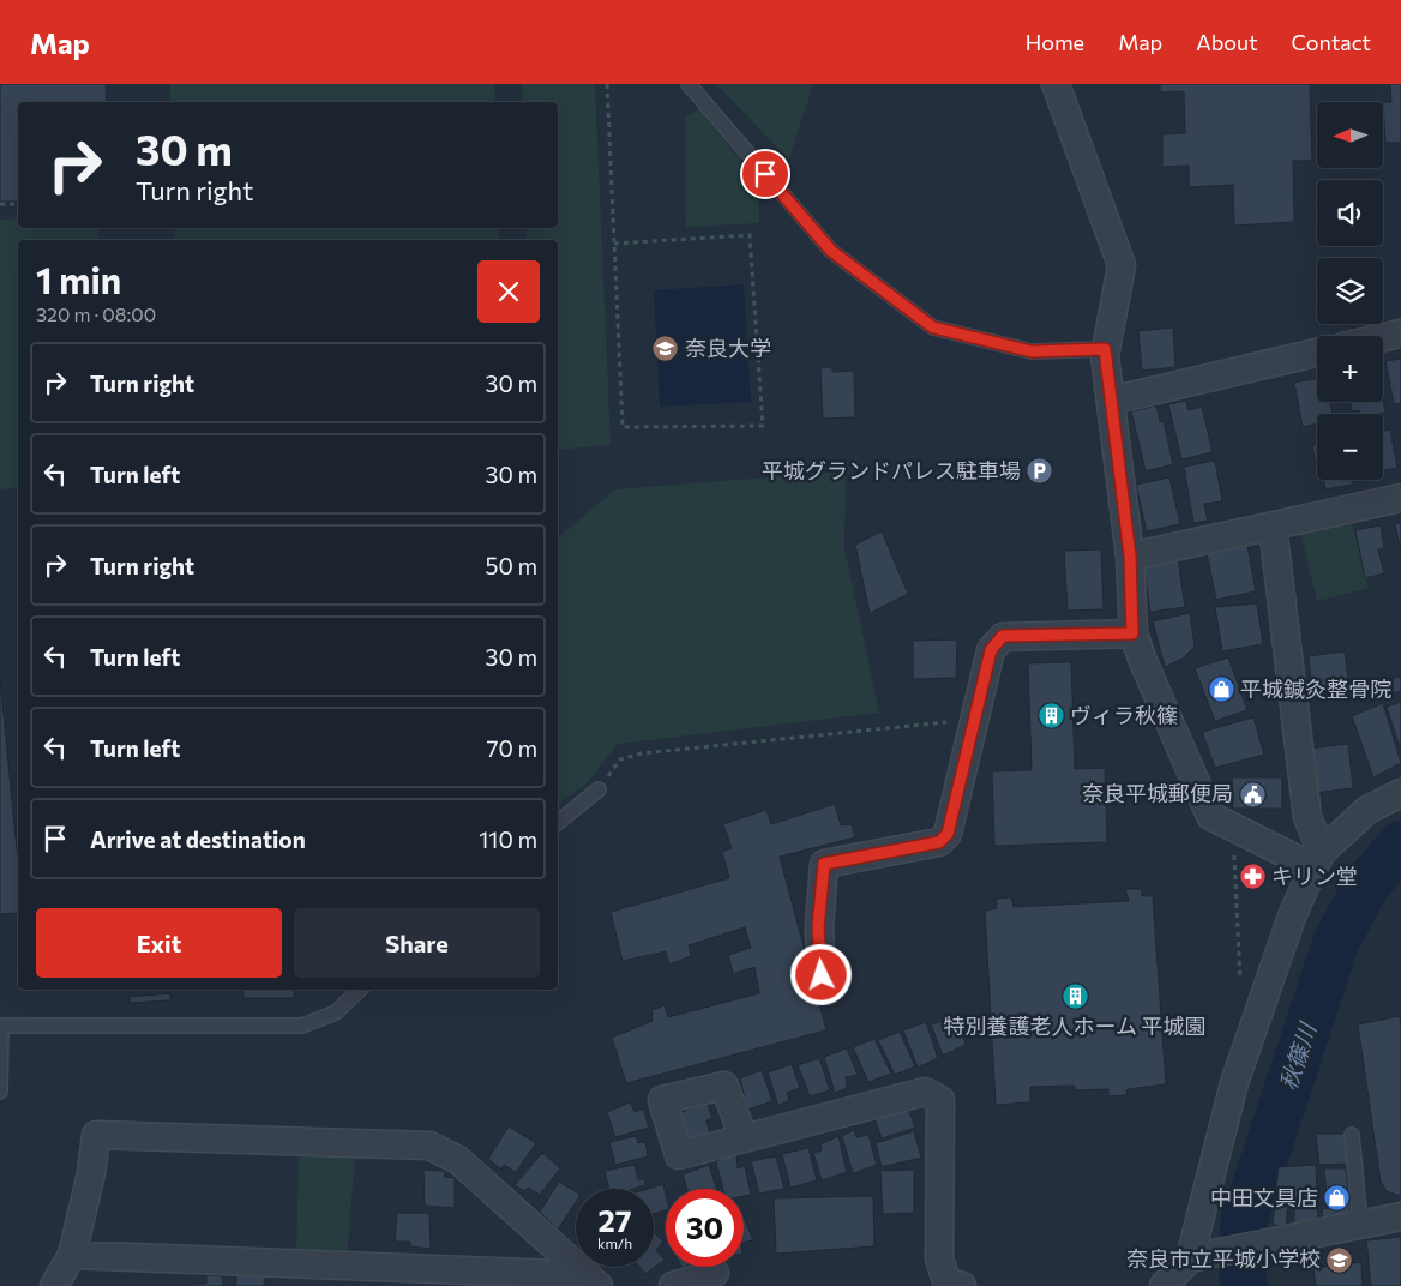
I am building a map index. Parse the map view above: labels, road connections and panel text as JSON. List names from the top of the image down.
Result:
{
  "water": ["秋篠川"],
  "places": {
    "school or university": ["奈良大学", "奈良市立平城小学校"],
    "parking": ["平城グランドパレス駐車場"],
    "shop": ["平城鍼灸整骨院", "中田文具店"],
    "building": ["ヴィラ秋篠", "特別養護老人ホーム 平城園"],
    "public building": ["奈良平城郵便局"],
    "pharmacy": ["キリン堂"]
  },
  "north": "left",
  "page": {
    "header": "Map",
    "nav": [
      "Home",
      "Map",
      "About",
      "Contact"
    ],
    "map_buttons": ["+", "−"],
    "turn": ["30 m", "Turn right"],
    "heading": ["1 min", "320 m · 08:00"],
    "list": [
      {
        "name": "Turn right",
        "value": "30 m"
      },
      {
        "name": "Turn left",
        "value": "30 m"
      },
      {
        "name": "Turn right",
        "value": "50 m"
      },
      {
        "name": "Turn left",
        "value": "30 m"
      },
      {
        "name": "Turn left",
        "value": "70 m"
      },
      {
        "name": "Arrive at destination",
        "value": "110 m"
      }
    ],
    "buttons": ["Exit", "Share"],
    "speed": "27 km/h",
    "limit": "30"
  }
}
